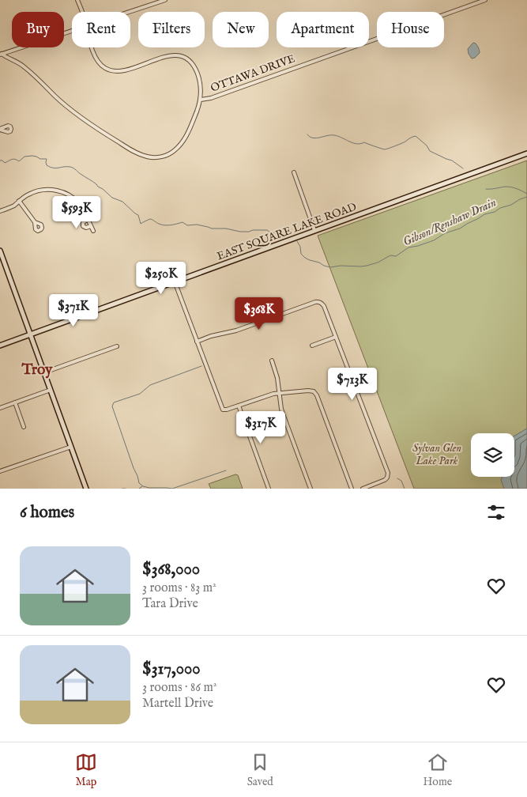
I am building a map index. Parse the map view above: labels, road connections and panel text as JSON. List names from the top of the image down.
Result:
{
  "streets": {
    "main road": ["EAST SQUARE LAKE ROAD"],
    "street": ["OTTAWA DRIVE"]
  },
  "districts": ["Troy"],
  "water": ["Gibson/Renshaw Drain"],
  "parks": ["Sylvan Glen Lake Park"],
  "page": {
    "chip": [
      "Buy",
      "Rent",
      "Filters",
      "New",
      "Apartment",
      "House"
    ],
    "price": [
      "$593K",
      "$250K",
      "$371K",
      "$368K",
      "$713K",
      "$317K"
    ],
    "heading": "6 homes",
    "list": [
      {
        "name": "$368,000",
        "note": "3 rooms · 83 m² · Tara Drive"
      },
      {
        "name": "$317,000",
        "note": "3 rooms · 86 m² · Martell Drive"
      }
    ],
    "tabs": ["Map", "Saved", "Home"]
  }
}
